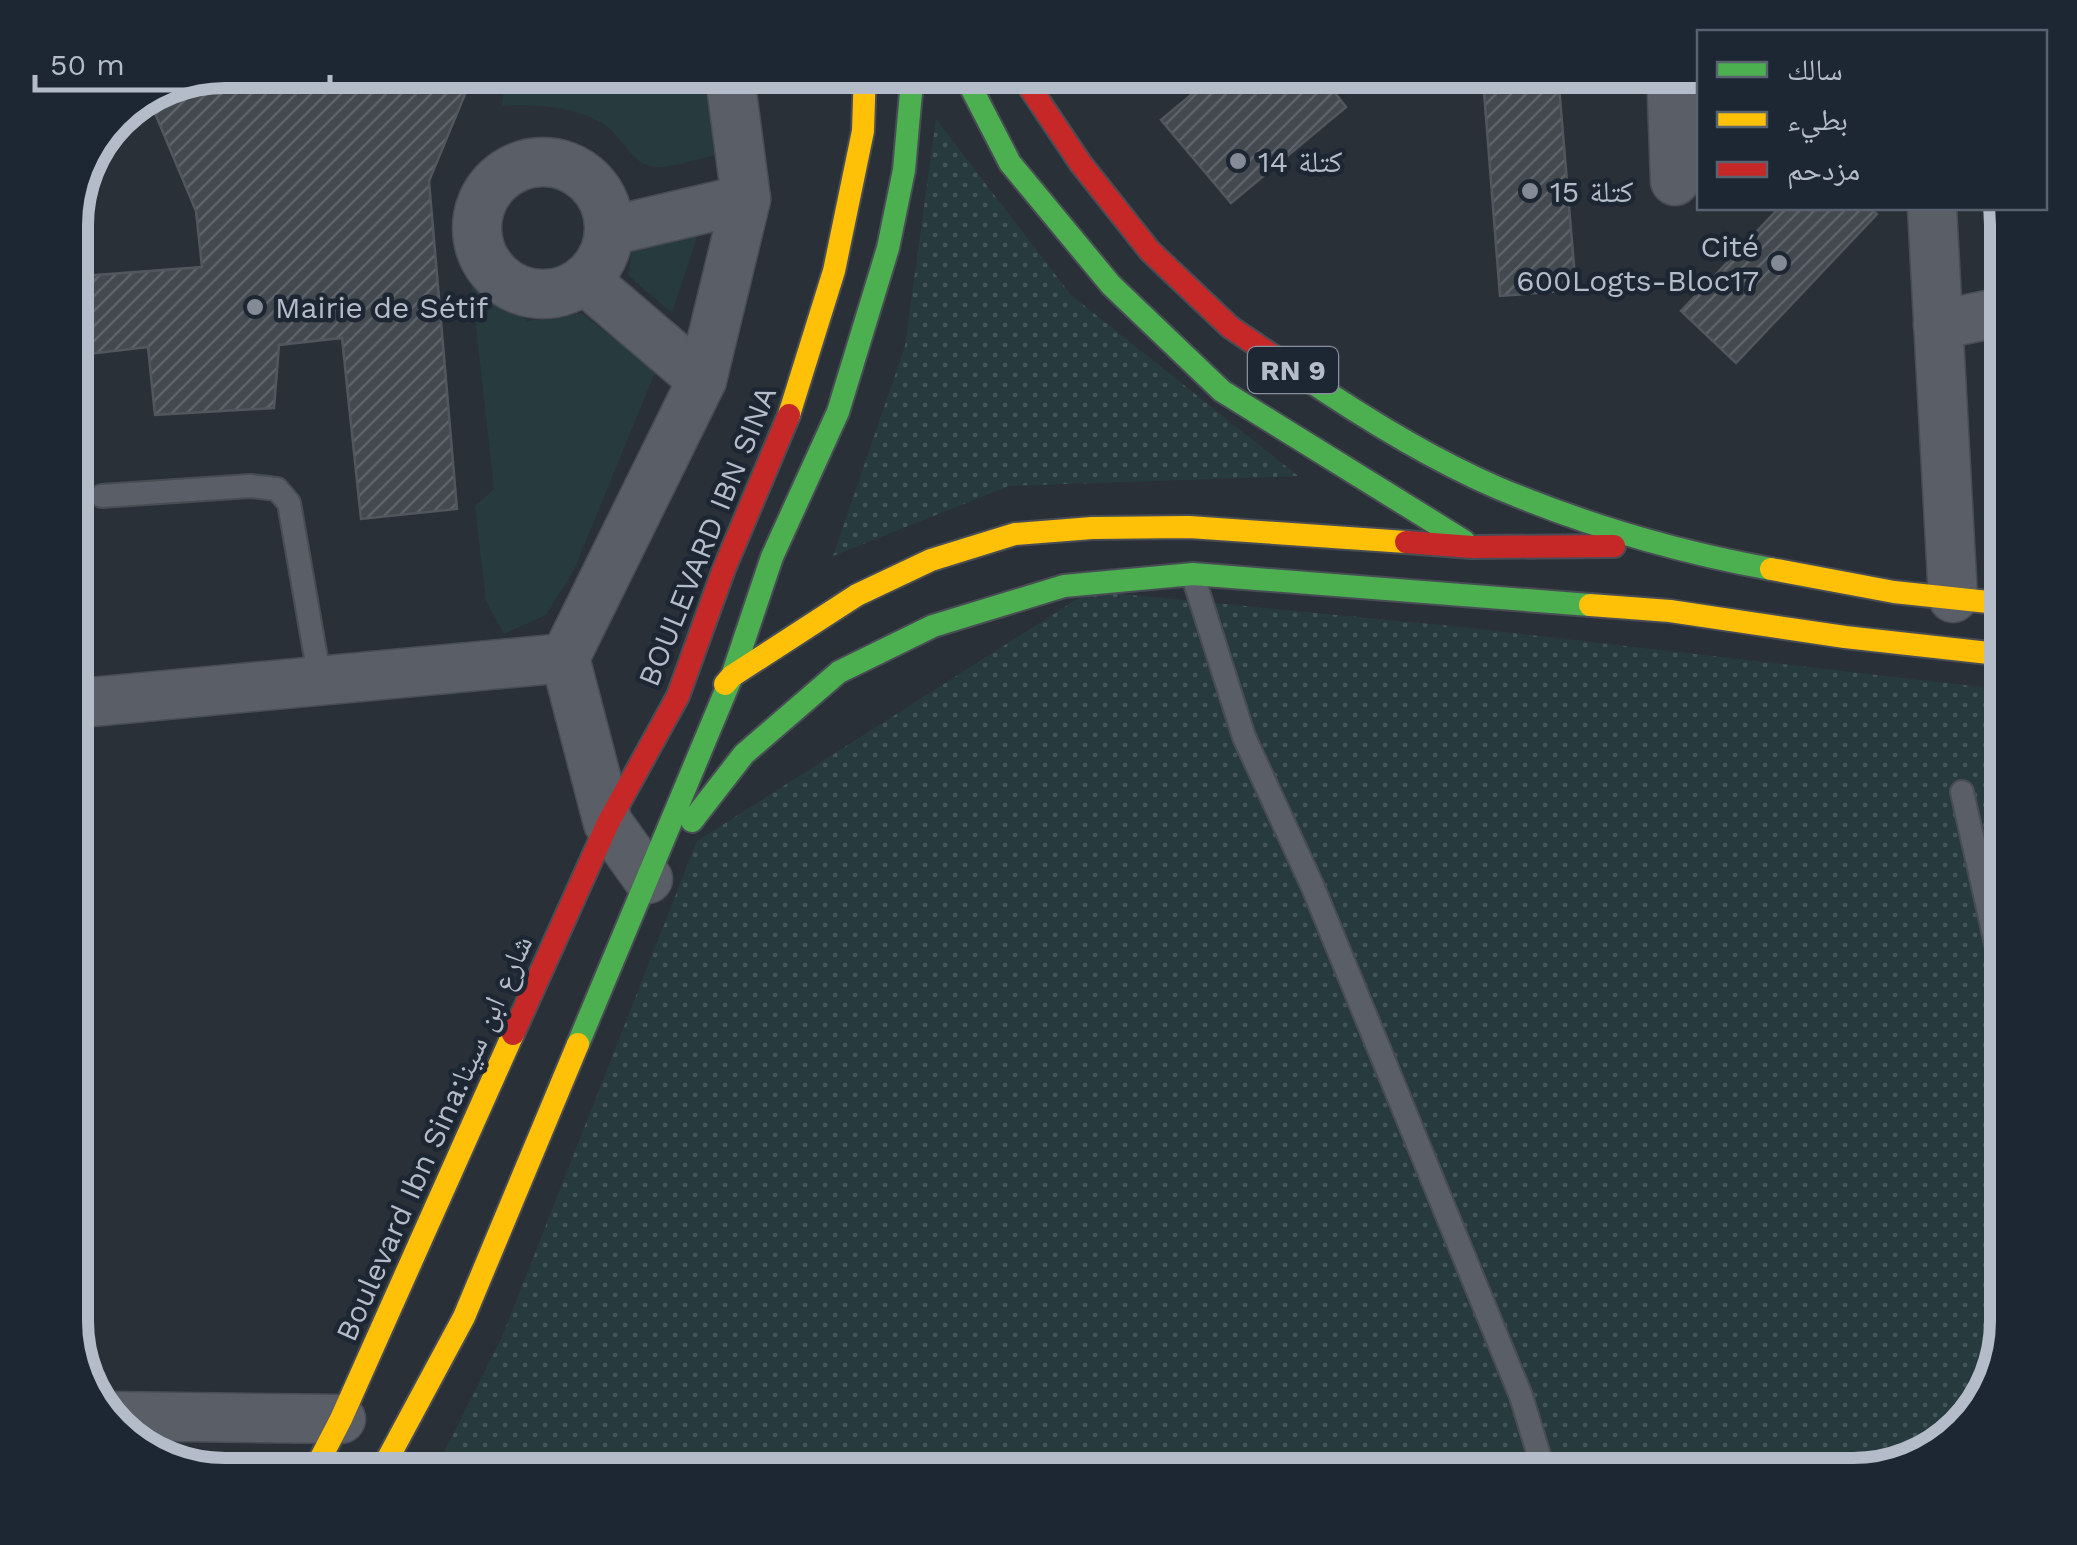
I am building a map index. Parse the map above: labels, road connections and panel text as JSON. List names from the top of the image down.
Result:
{
  "streets": {
    "main road": ["RN 9", "BOULEVARD IBN SINA", "Boulevard Ibn Sina:شارع ابن سينا"]
  },
  "crossings": [
    ["RN 9", "BOULEVARD IBN SINA"],
    ["BOULEVARD IBN SINA", "Boulevard Ibn Sina:شارع ابن سينا"]
  ],
  "places": [
    "كتلة 14",
    "كتلة 15",
    "Cité 600Logts-Bloc17",
    "Mairie de Sétif"
  ],
  "legend": ["سالك", "بطيء", "مزدحم"],
  "scale_bar": "50 m"
}
